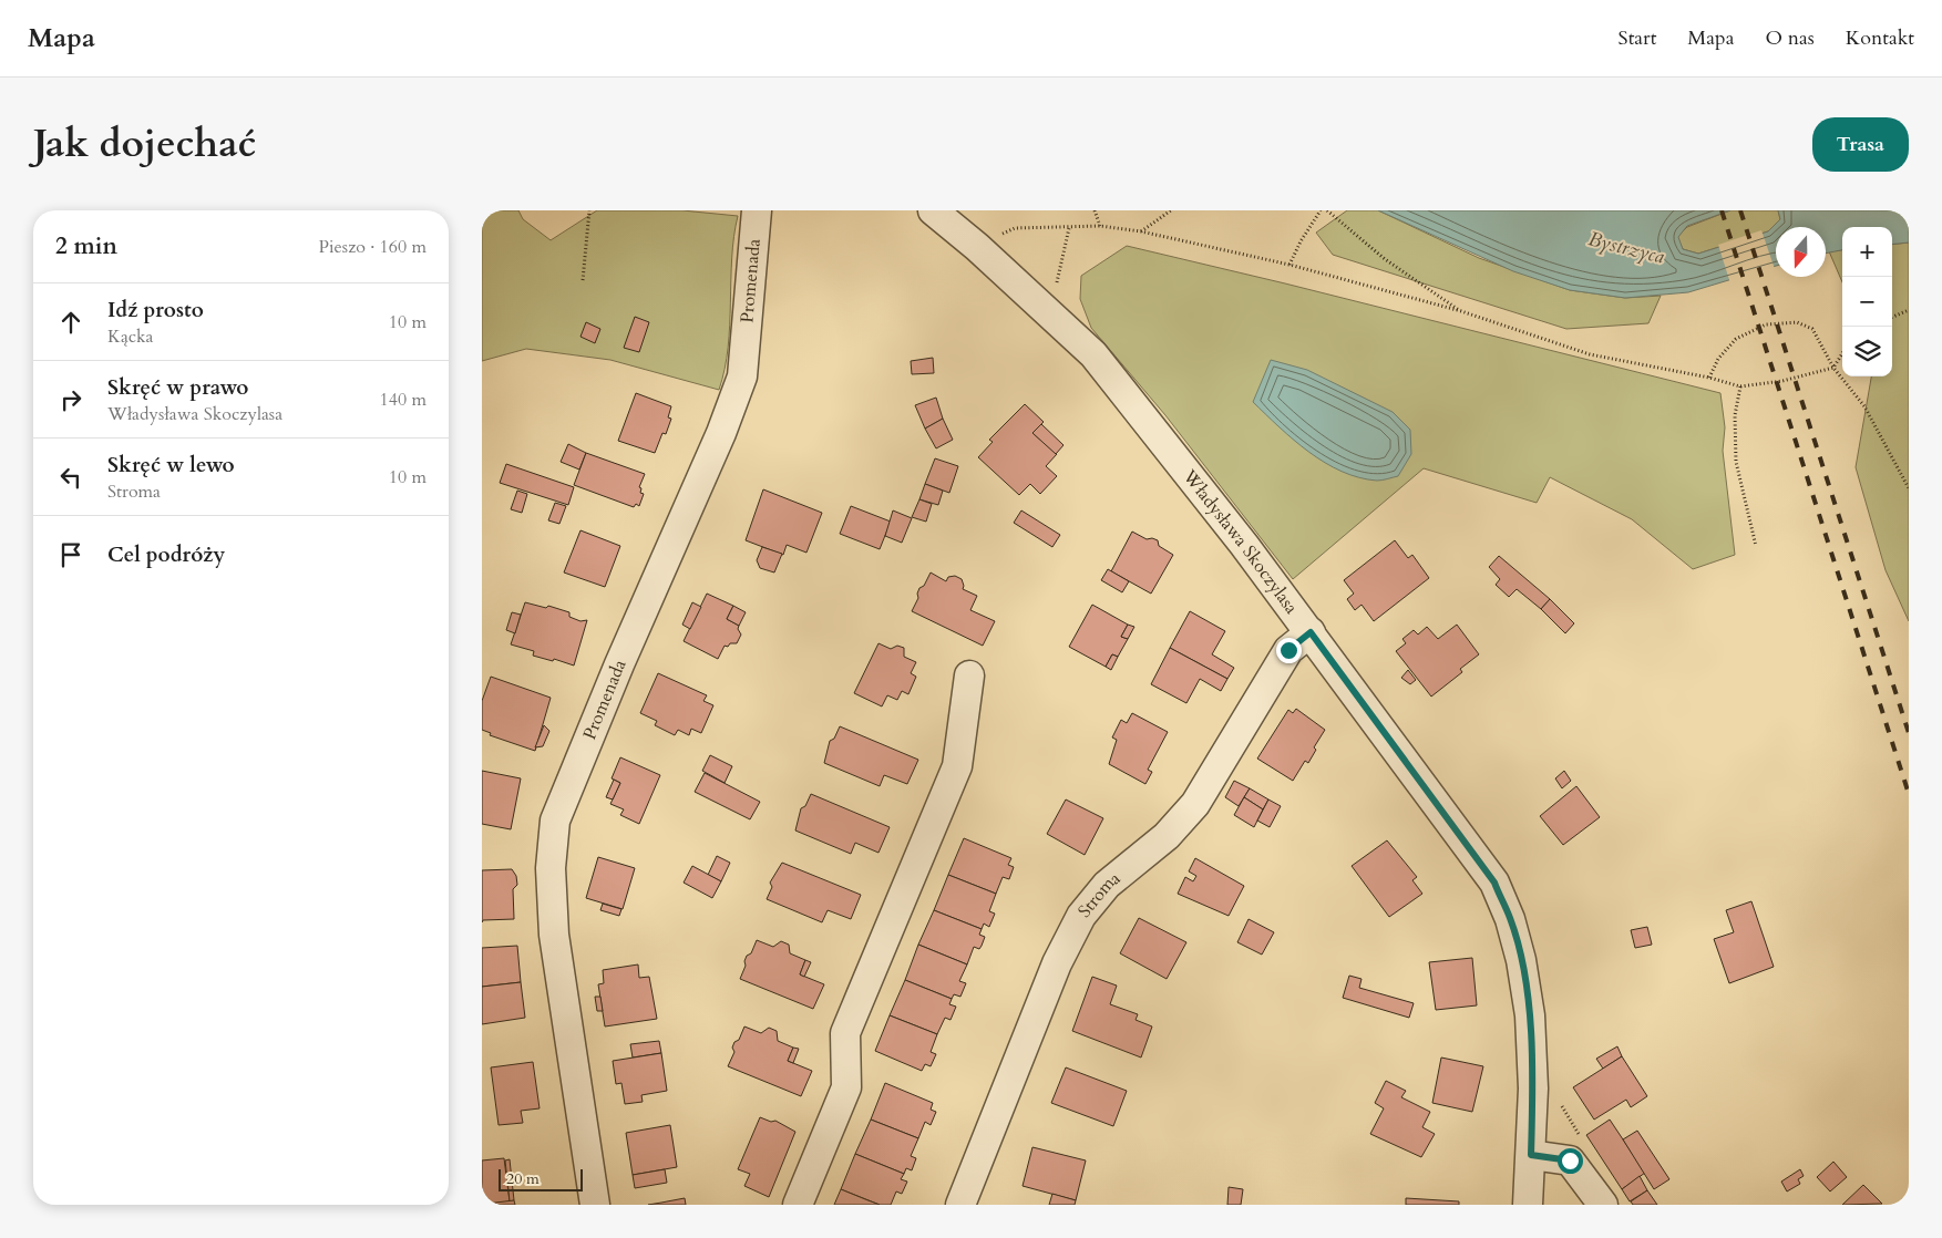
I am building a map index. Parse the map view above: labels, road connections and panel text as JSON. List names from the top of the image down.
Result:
{
  "streets": {
    "street": ["Promenada", "Władysława Skoczylasa", "Stroma"]
  },
  "crossings": [
    ["Władysława Skoczylasa", "Stroma"]
  ],
  "water": ["Bystrzyca"],
  "scale_bar": "20 m",
  "north": "bottom",
  "page": {
    "header": "Mapa",
    "nav": [
      "Start",
      "Mapa",
      "O nas",
      "Kontakt"
    ],
    "title": "Jak dojechać",
    "buttons": "Trasa",
    "heading": ["2 min", "Pieszo · 160 m"],
    "map_buttons": ["+", "−"],
    "list": [
      ["Idź prosto", "Kącka", "10 m"],
      ["Skręć w prawo", "Władysława Skoczylasa", "140 m"],
      ["Skręć w lewo", "Stroma", "10 m"],
      "Cel podróży"
    ],
    "scale": "20 m"
  }
}
